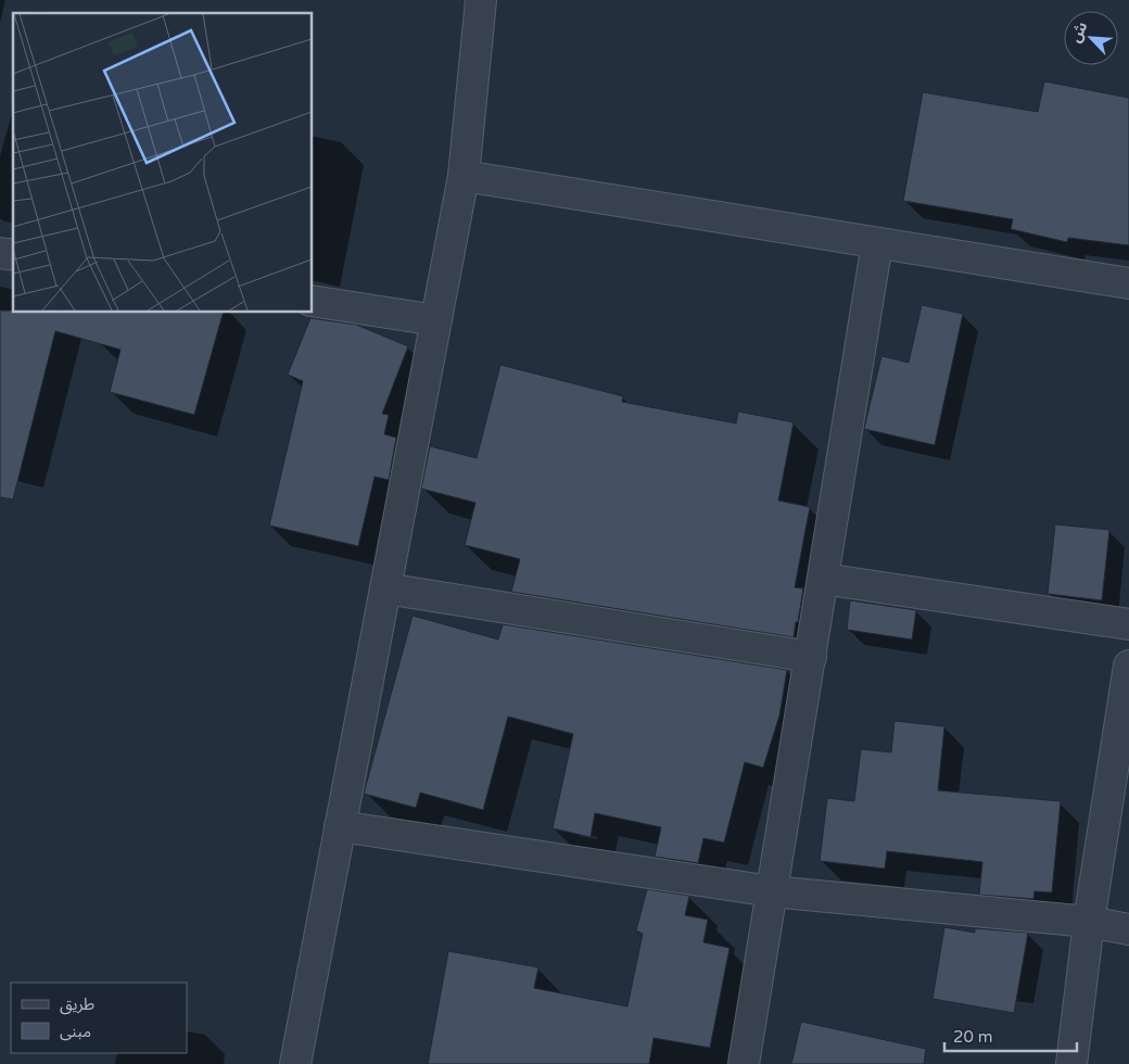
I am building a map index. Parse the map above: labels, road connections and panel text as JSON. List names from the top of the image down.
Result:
{
  "legend": ["طريق", "مبنى"],
  "scale_bar": "20 m",
  "north": "top left"
}
